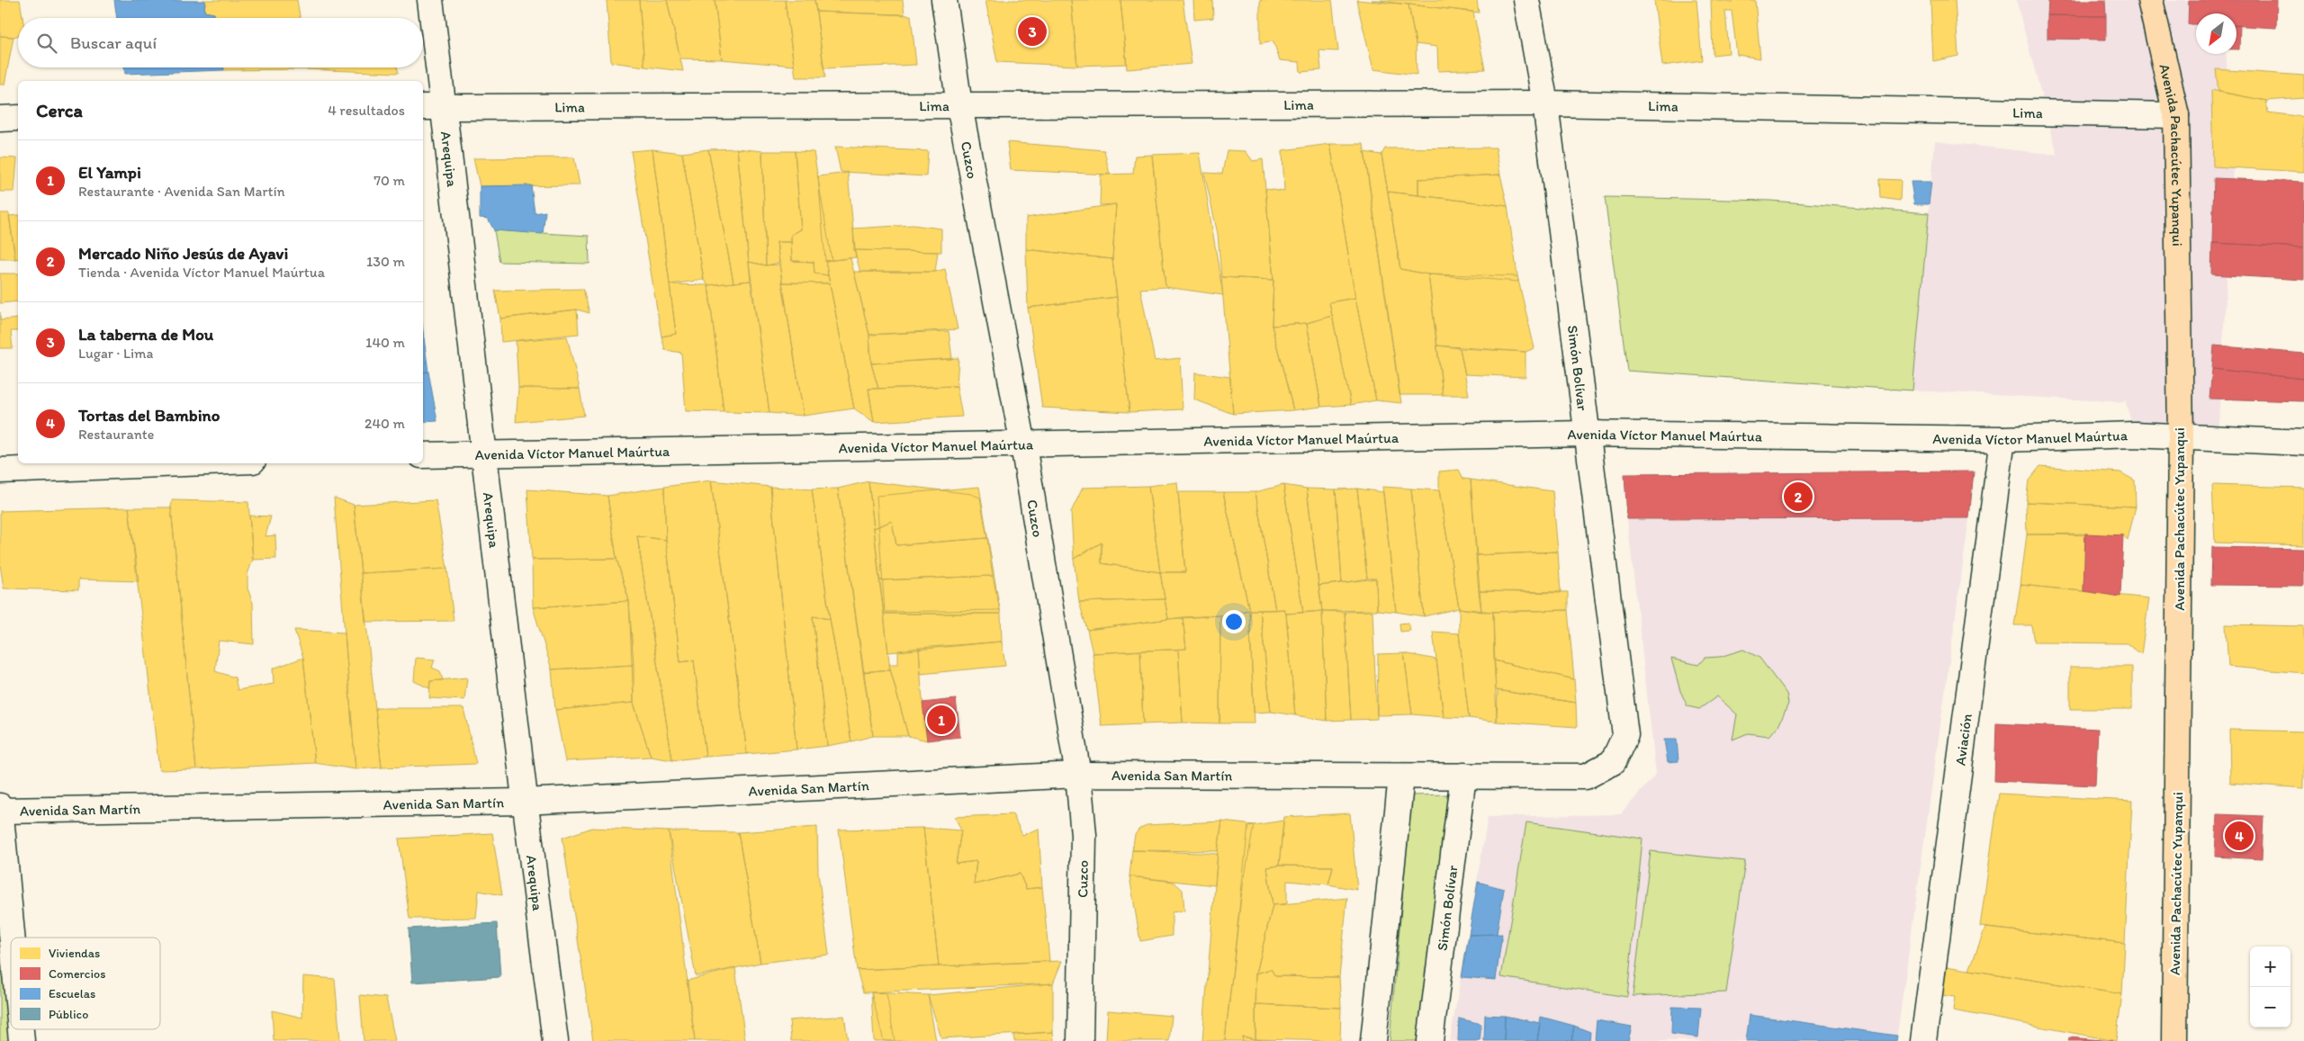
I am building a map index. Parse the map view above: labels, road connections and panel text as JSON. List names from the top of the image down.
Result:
{
  "streets": {
    "main road": ["Avenida Pachacútec Yupanqui"],
    "street": [
      "Lima",
      "Arequipa",
      "Cuzco",
      "Simón Bolívar",
      "Avenida Víctor Manuel Maúrtua",
      "Aviación",
      "Avenida San Martín"
    ]
  },
  "crossings": [
    ["Lima", "Avenida Pachacútec Yupanqui"],
    ["Lima", "Arequipa"],
    ["Lima", "Cuzco"],
    ["Lima", "Simón Bolívar"],
    ["Avenida Pachacútec Yupanqui", "Avenida Víctor Manuel Maúrtua"],
    ["Arequipa", "Avenida Víctor Manuel Maúrtua"],
    ["Arequipa", "Avenida San Martín"],
    ["Cuzco", "Avenida Víctor Manuel Maúrtua"],
    ["Cuzco", "Avenida San Martín"],
    ["Simón Bolívar", "Avenida Víctor Manuel Maúrtua"],
    ["Simón Bolívar", "Avenida San Martín"],
    ["Avenida Víctor Manuel Maúrtua", "Aviación"]
  ],
  "legend": [
    "Viviendas",
    "Comercios",
    "Escuelas",
    "Público"
  ],
  "north": "bottom left",
  "page": {
    "pins": [
      "3",
      "2",
      "1",
      "4"
    ],
    "search": "Buscar aquí",
    "heading": ["Cerca", "4 resultados"],
    "list": [
      {
        "mark": "1",
        "name": "El Yampi",
        "note": "Restaurante · Avenida San Martín",
        "value": "70 m"
      },
      {
        "mark": "2",
        "name": "Mercado Niño Jesús de Ayavi",
        "note": "Tienda · Avenida Víctor Manuel Maúrtua",
        "value": "130 m"
      },
      {
        "mark": "3",
        "name": "La taberna de Mou",
        "note": "Lugar · Lima",
        "value": "140 m"
      },
      {
        "mark": "4",
        "name": "Tortas del Bambino",
        "note": "Restaurante",
        "value": "240 m"
      }
    ],
    "map_buttons": ["+", "−"]
  }
}
